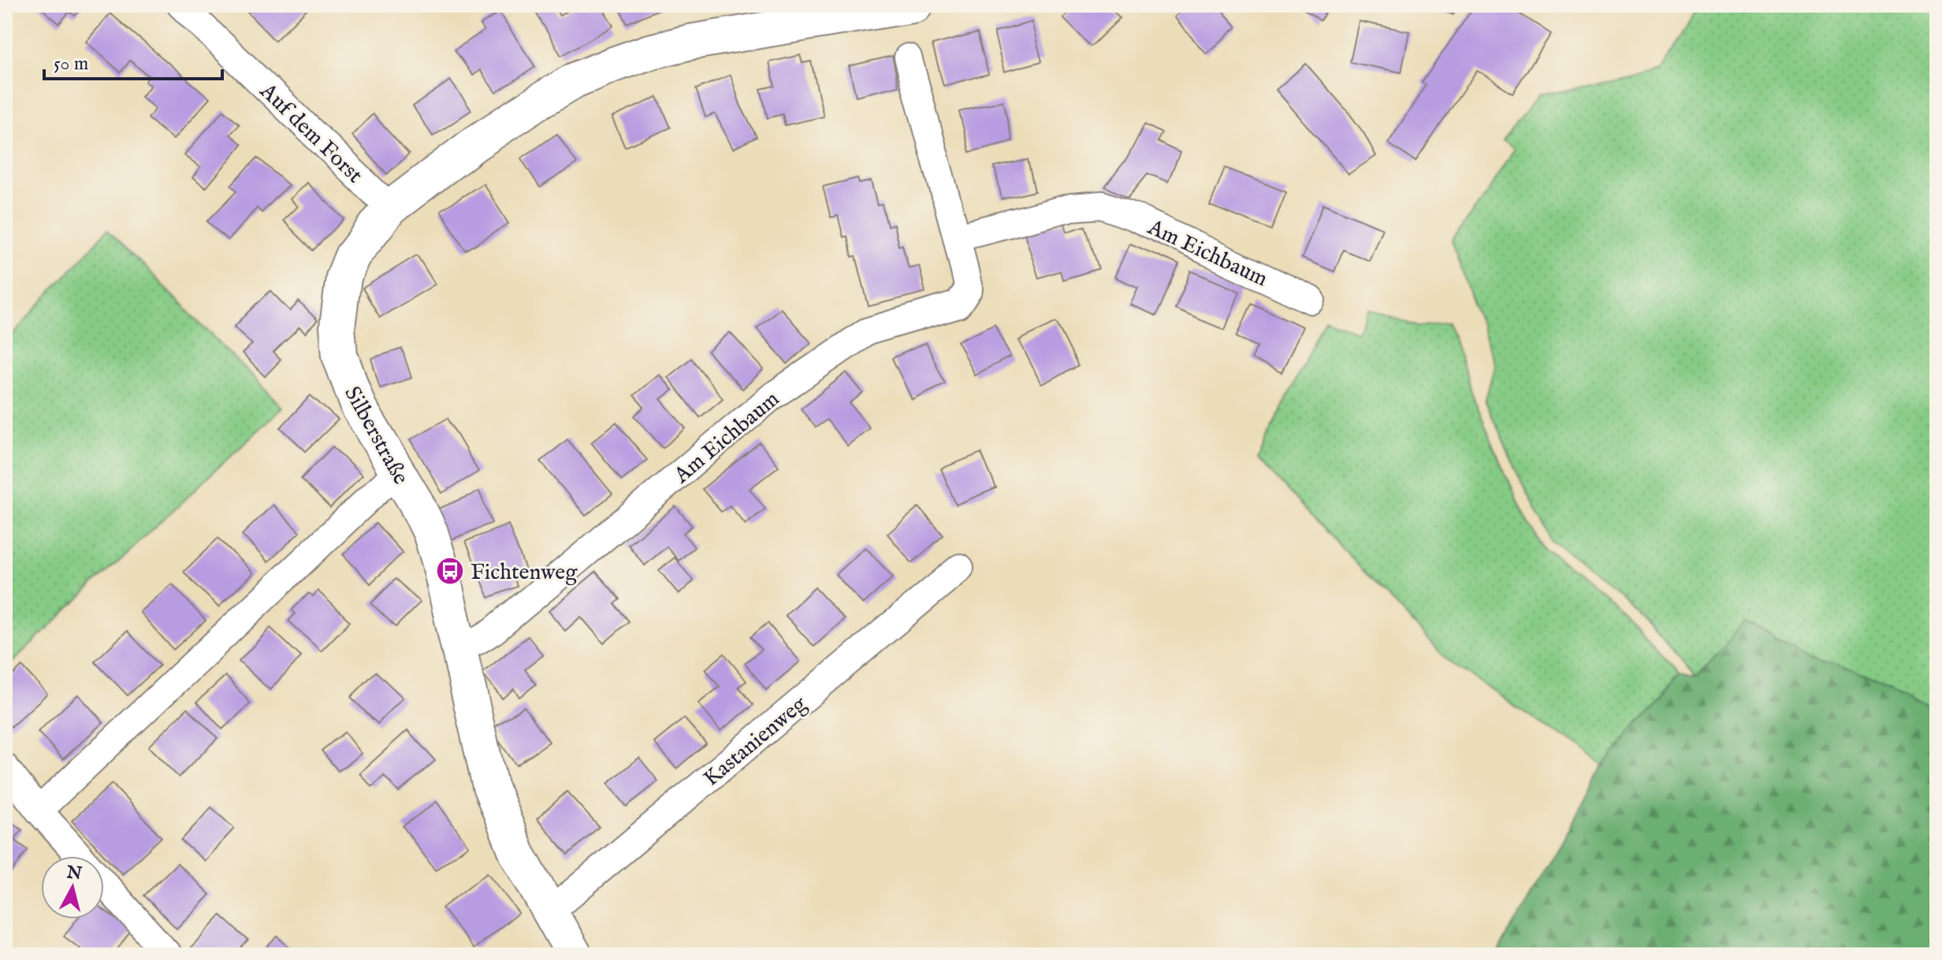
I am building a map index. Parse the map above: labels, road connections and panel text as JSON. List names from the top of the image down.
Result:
{
  "streets": {
    "street": [
      "Auf dem Forst",
      "Am Eichbaum",
      "Silberstraße",
      "Kastanienweg"
    ]
  },
  "crossings": [
    ["Auf dem Forst", "Silberstraße"],
    ["Am Eichbaum", "Silberstraße"],
    ["Silberstraße", "Kastanienweg"]
  ],
  "places": {
    "bus stop": ["Fichtenweg"]
  },
  "scale_bar": "50 m",
  "north": "top"
}
